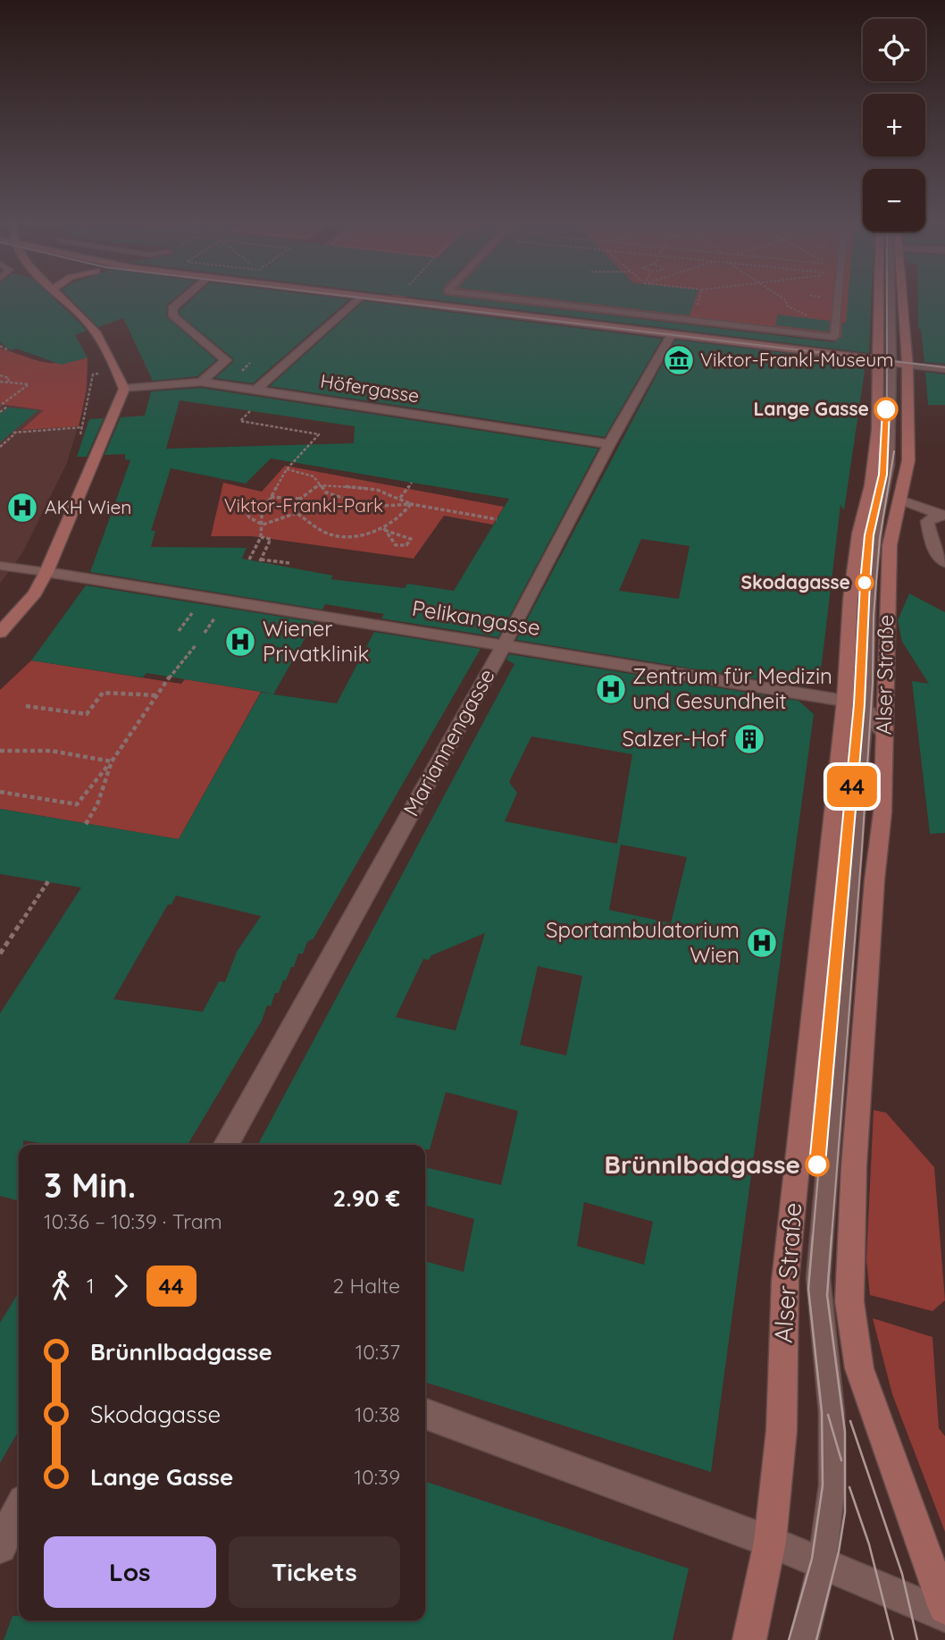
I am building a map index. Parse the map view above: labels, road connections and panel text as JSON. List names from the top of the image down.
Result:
{
  "streets": {
    "main road": ["Alser Straße"],
    "street": ["Höfergasse", "Pelikangasse", "Mariannengasse"]
  },
  "crossings": [
    ["Höfergasse", "Mariannengasse"],
    ["Pelikangasse", "Alser Straße"],
    ["Pelikangasse", "Mariannengasse"]
  ],
  "parks": ["Viktor-Frankl-Park"],
  "places": {
    "museum": ["Viktor-Frankl-Museum"],
    "other": ["Lange Gasse", "Skodagasse", "Brünnlbadgasse"],
    "hospital": [
      "AKH Wien",
      "Wiener Privatklinik",
      "Zentrum für Medizin und Gesundheit",
      "Sportambulatorium Wien"
    ],
    "building": ["Salzer-Hof"]
  },
  "lines": ["tram line 44"],
  "page": {
    "on_map": "44",
    "map_buttons": ["+", "−"],
    "heading": ["3 Min.", "10:36 – 10:39 · Tram", "2.90 €"],
    "legs": ["1", "44", "2 Halte"],
    "list": [
      {
        "name": "Brünnlbadgasse",
        "value": "10:37"
      },
      {
        "name": "Skodagasse",
        "value": "10:38"
      },
      {
        "name": "Lange Gasse",
        "value": "10:39"
      }
    ],
    "buttons": ["Los", "Tickets"]
  }
}
